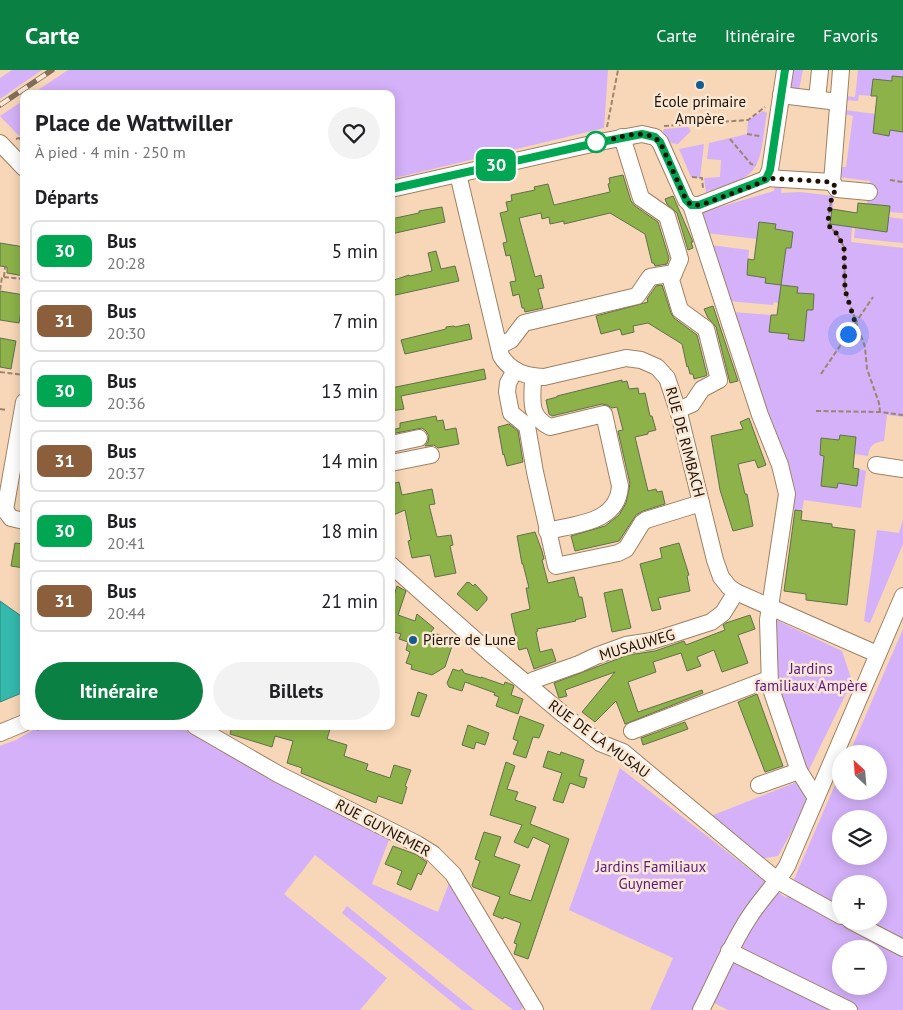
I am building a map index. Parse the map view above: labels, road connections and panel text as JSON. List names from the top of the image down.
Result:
{
  "streets": {
    "street": [
      "RUE DE RIMBACH",
      "MUSAUWEG",
      "RUE DE LA MUSAU",
      "RUE GUYNEMER"
    ]
  },
  "crossings": [
    ["RUE DE RIMBACH", "MUSAUWEG"],
    ["MUSAUWEG", "RUE DE LA MUSAU"]
  ],
  "parks": ["Jardins familiaux Ampère", "Jardins Familiaux Guynemer"],
  "places": ["École primaire Ampère", "Pierre de Lune"],
  "lines": ["bus line 30"],
  "north": "top left",
  "page": {
    "header": "Carte",
    "nav": ["Carte", "Itinéraire", "Favoris"],
    "on_map": "30",
    "heading": [
      ["Place de Wattwiller", "À pied · 4 min · 250 m"],
      "Départs"
    ],
    "list": [
      {
        "mark": "30",
        "name": "Bus",
        "note": "20:28",
        "value": "5 min"
      },
      {
        "mark": "31",
        "name": "Bus",
        "note": "20:30",
        "value": "7 min"
      },
      {
        "mark": "30",
        "name": "Bus",
        "note": "20:36",
        "value": "13 min"
      },
      {
        "mark": "31",
        "name": "Bus",
        "note": "20:37",
        "value": "14 min"
      },
      {
        "mark": "30",
        "name": "Bus",
        "note": "20:41",
        "value": "18 min"
      },
      {
        "mark": "31",
        "name": "Bus",
        "note": "20:44",
        "value": "21 min"
      }
    ],
    "buttons": ["Itinéraire", "Billets"],
    "map_buttons": ["+", "−"]
  }
}
